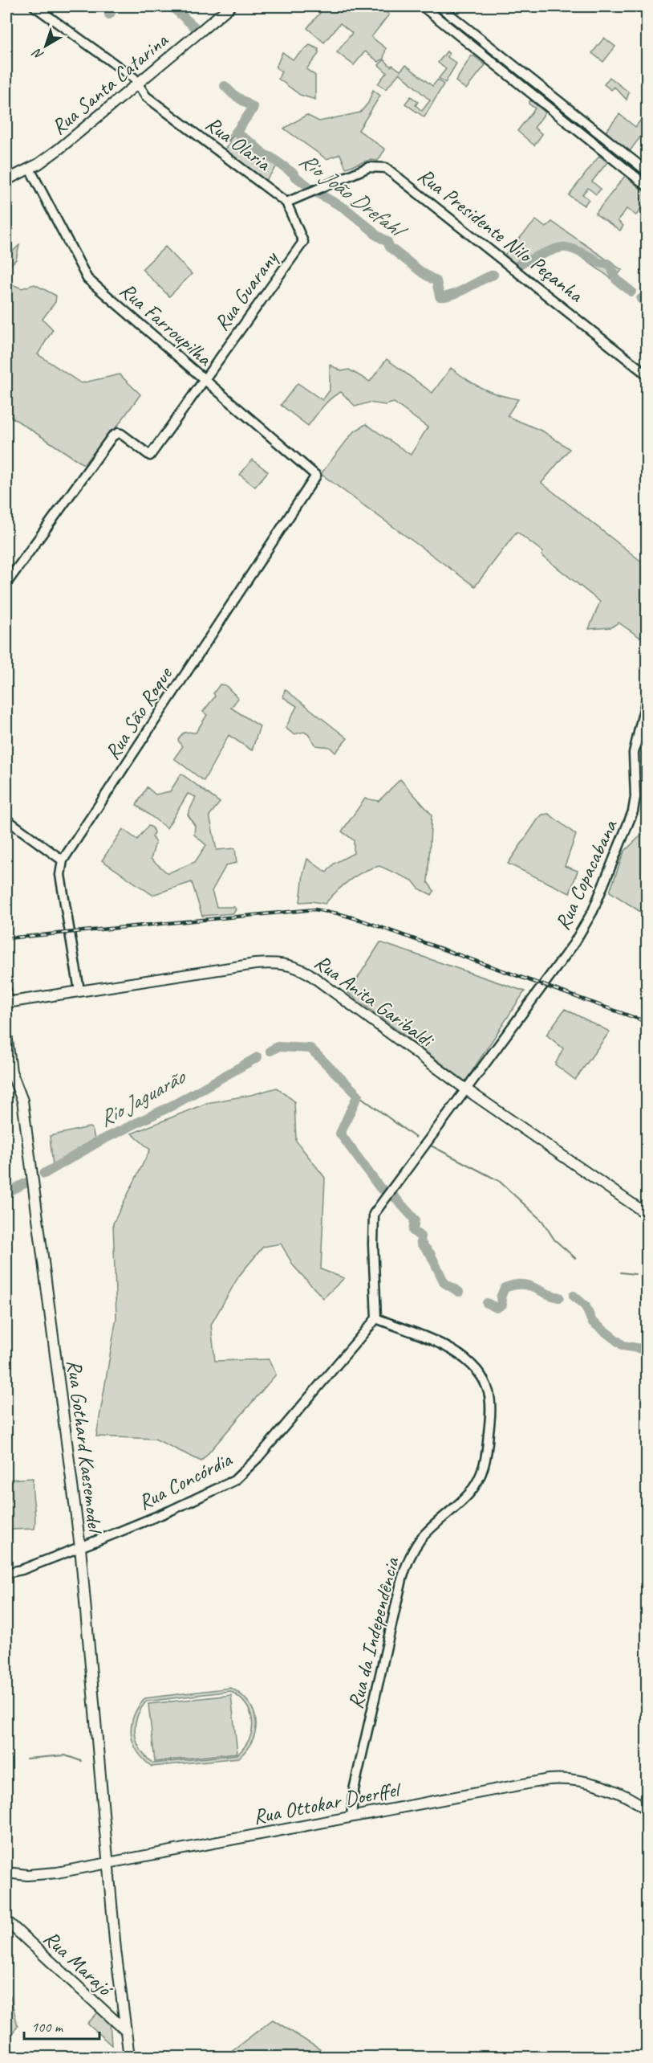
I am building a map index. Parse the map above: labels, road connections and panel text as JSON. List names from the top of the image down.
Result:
{
  "streets": {
    "main road": [
      "Rua Santa Catarina",
      "Rua Anita Garibaldi",
      "Rua Gothard Kaesemodel",
      "Rua Ottokar Doerffel",
      "Rua Marajó"
    ],
    "street": [
      "Rua Olaria",
      "Rua Presidente Nilo Peçanha",
      "Rua Guarany",
      "Rua Farroupilha",
      "Rua São Roque",
      "Rua Copacabana",
      "Rua Concórdia",
      "Rua da Independência"
    ]
  },
  "crossings": [
    ["Rua Santa Catarina", "Rua Olaria"],
    ["Rua Santa Catarina", "Rua Farroupilha"],
    ["Rua Olaria", "Rua Presidente Nilo Peçanha"],
    ["Rua Olaria", "Rua Guarany"],
    ["Rua Guarany", "Rua Farroupilha"],
    ["Rua Farroupilha", "Rua São Roque"],
    ["Rua São Roque", "Rua Anita Garibaldi"],
    ["Rua Copacabana", "Rua Anita Garibaldi"],
    ["Rua Gothard Kaesemodel", "Rua Concórdia"],
    ["Rua Gothard Kaesemodel", "Rua Ottokar Doerffel"],
    ["Rua Gothard Kaesemodel", "Rua Marajó"],
    ["Rua Concórdia", "Rua da Independência"],
    ["Rua da Independência", "Rua Ottokar Doerffel"]
  ],
  "water": ["Rio João Drefahl", "Rio Jaguarão"],
  "scale_bar": "100 m",
  "north": "bottom left"
}
